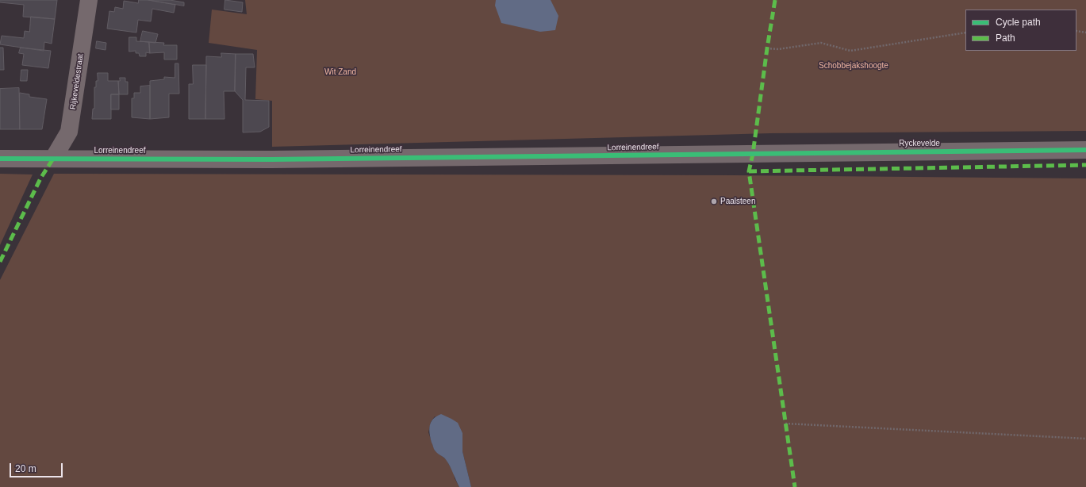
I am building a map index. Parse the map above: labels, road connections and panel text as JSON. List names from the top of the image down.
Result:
{
  "streets": {
    "street": ["Rijkeveldestraat", "Ryckevelde", "Lorreinendreef"]
  },
  "crossings": [
    ["Rijkeveldestraat", "Lorreinendreef"],
    ["Ryckevelde", "Lorreinendreef"]
  ],
  "parks": ["Schobbejakshoogte", "Wit Zand"],
  "places": ["Paalsteen"],
  "legend": ["Cycle path", "Path"],
  "scale_bar": "20 m"
}
